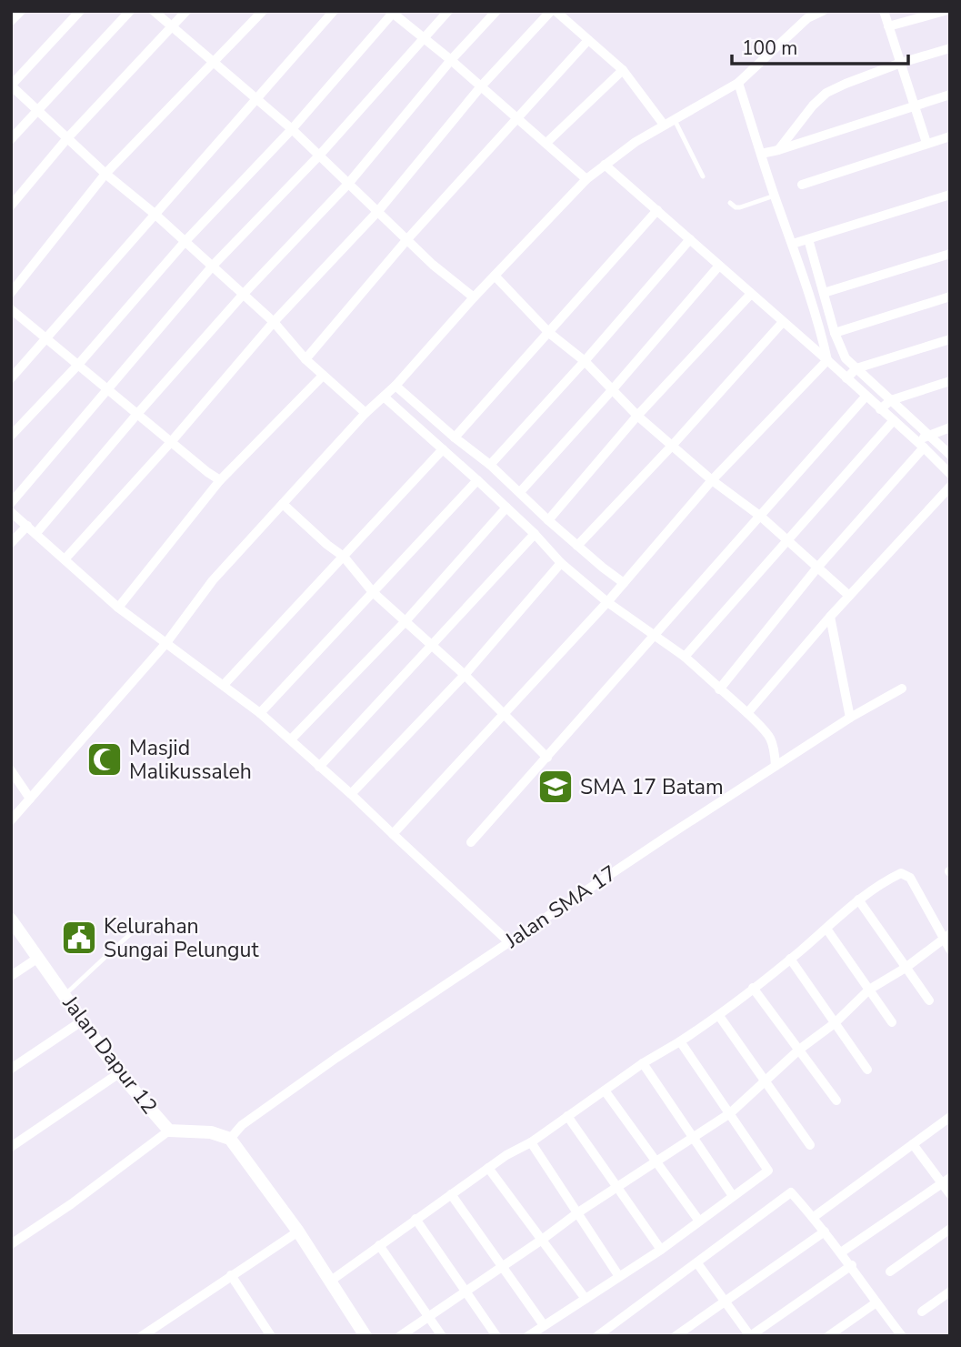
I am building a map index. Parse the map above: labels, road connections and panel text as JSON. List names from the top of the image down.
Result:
{
  "streets": {
    "street": ["Jalan SMA 17", "Jalan Dapur 12"]
  },
  "crossings": [
    ["Jalan SMA 17", "Jalan Dapur 12"]
  ],
  "places": {
    "mosque": ["Masjid Malikussaleh"],
    "school or university": ["SMA 17 Batam"],
    "public building": ["Kelurahan Sungai Pelungut"]
  },
  "scale_bar": "100 m"
}
